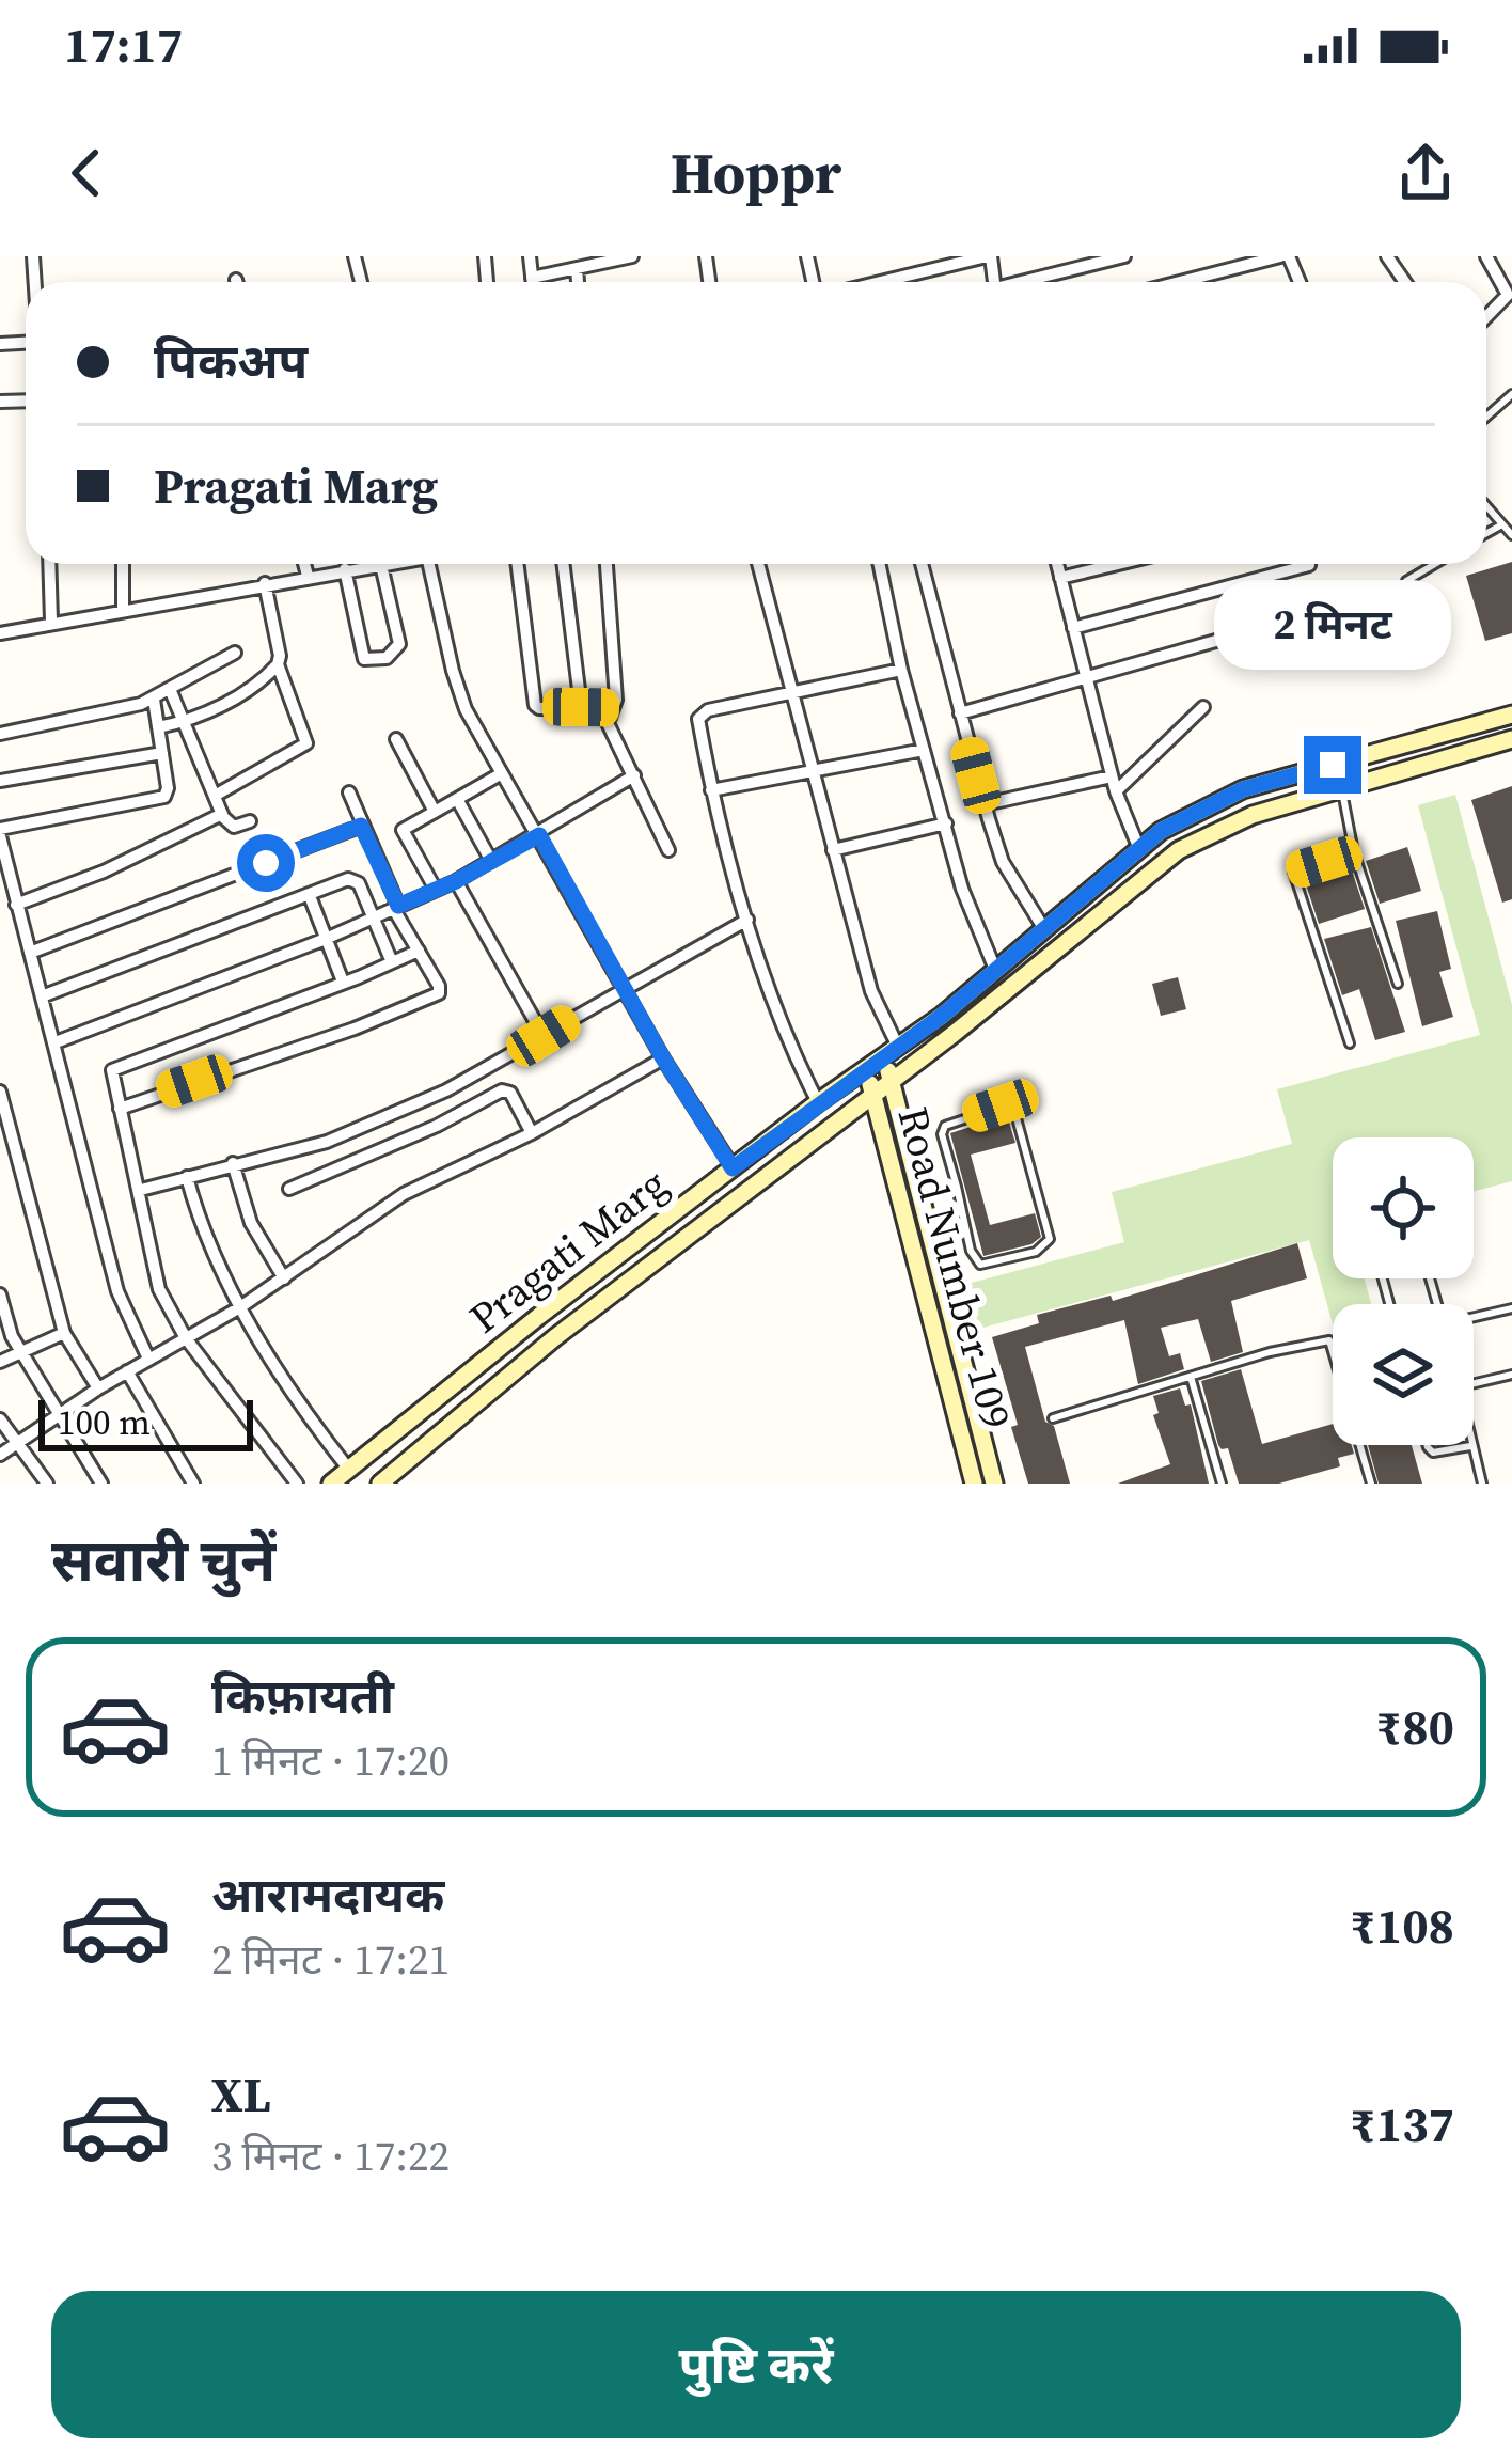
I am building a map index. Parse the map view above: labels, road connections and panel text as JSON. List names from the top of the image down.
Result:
{
  "streets": {
    "main road": ["Pragati Marg", "Road Number 109"]
  },
  "crossings": [
    ["Pragati Marg", "Road Number 109"]
  ],
  "scale_bar": "100 m",
  "page": {
    "status": "17:17",
    "header": "Hoppr",
    "banner": ["पिकअप", "Pragati Marg"],
    "bubble": "2 मिनट",
    "scale": "100 m",
    "heading": "सवारी चुनें",
    "list": [
      {
        "name": "किफ़ायती",
        "note": "1 मिनट · 17:20",
        "value": "₹80"
      },
      {
        "name": "आरामदायक",
        "note": "2 मिनट · 17:21",
        "value": "₹108"
      },
      {
        "name": "XL",
        "note": "3 मिनट · 17:22",
        "value": "₹137"
      }
    ],
    "buttons": "पुष्टि करें"
  }
}
